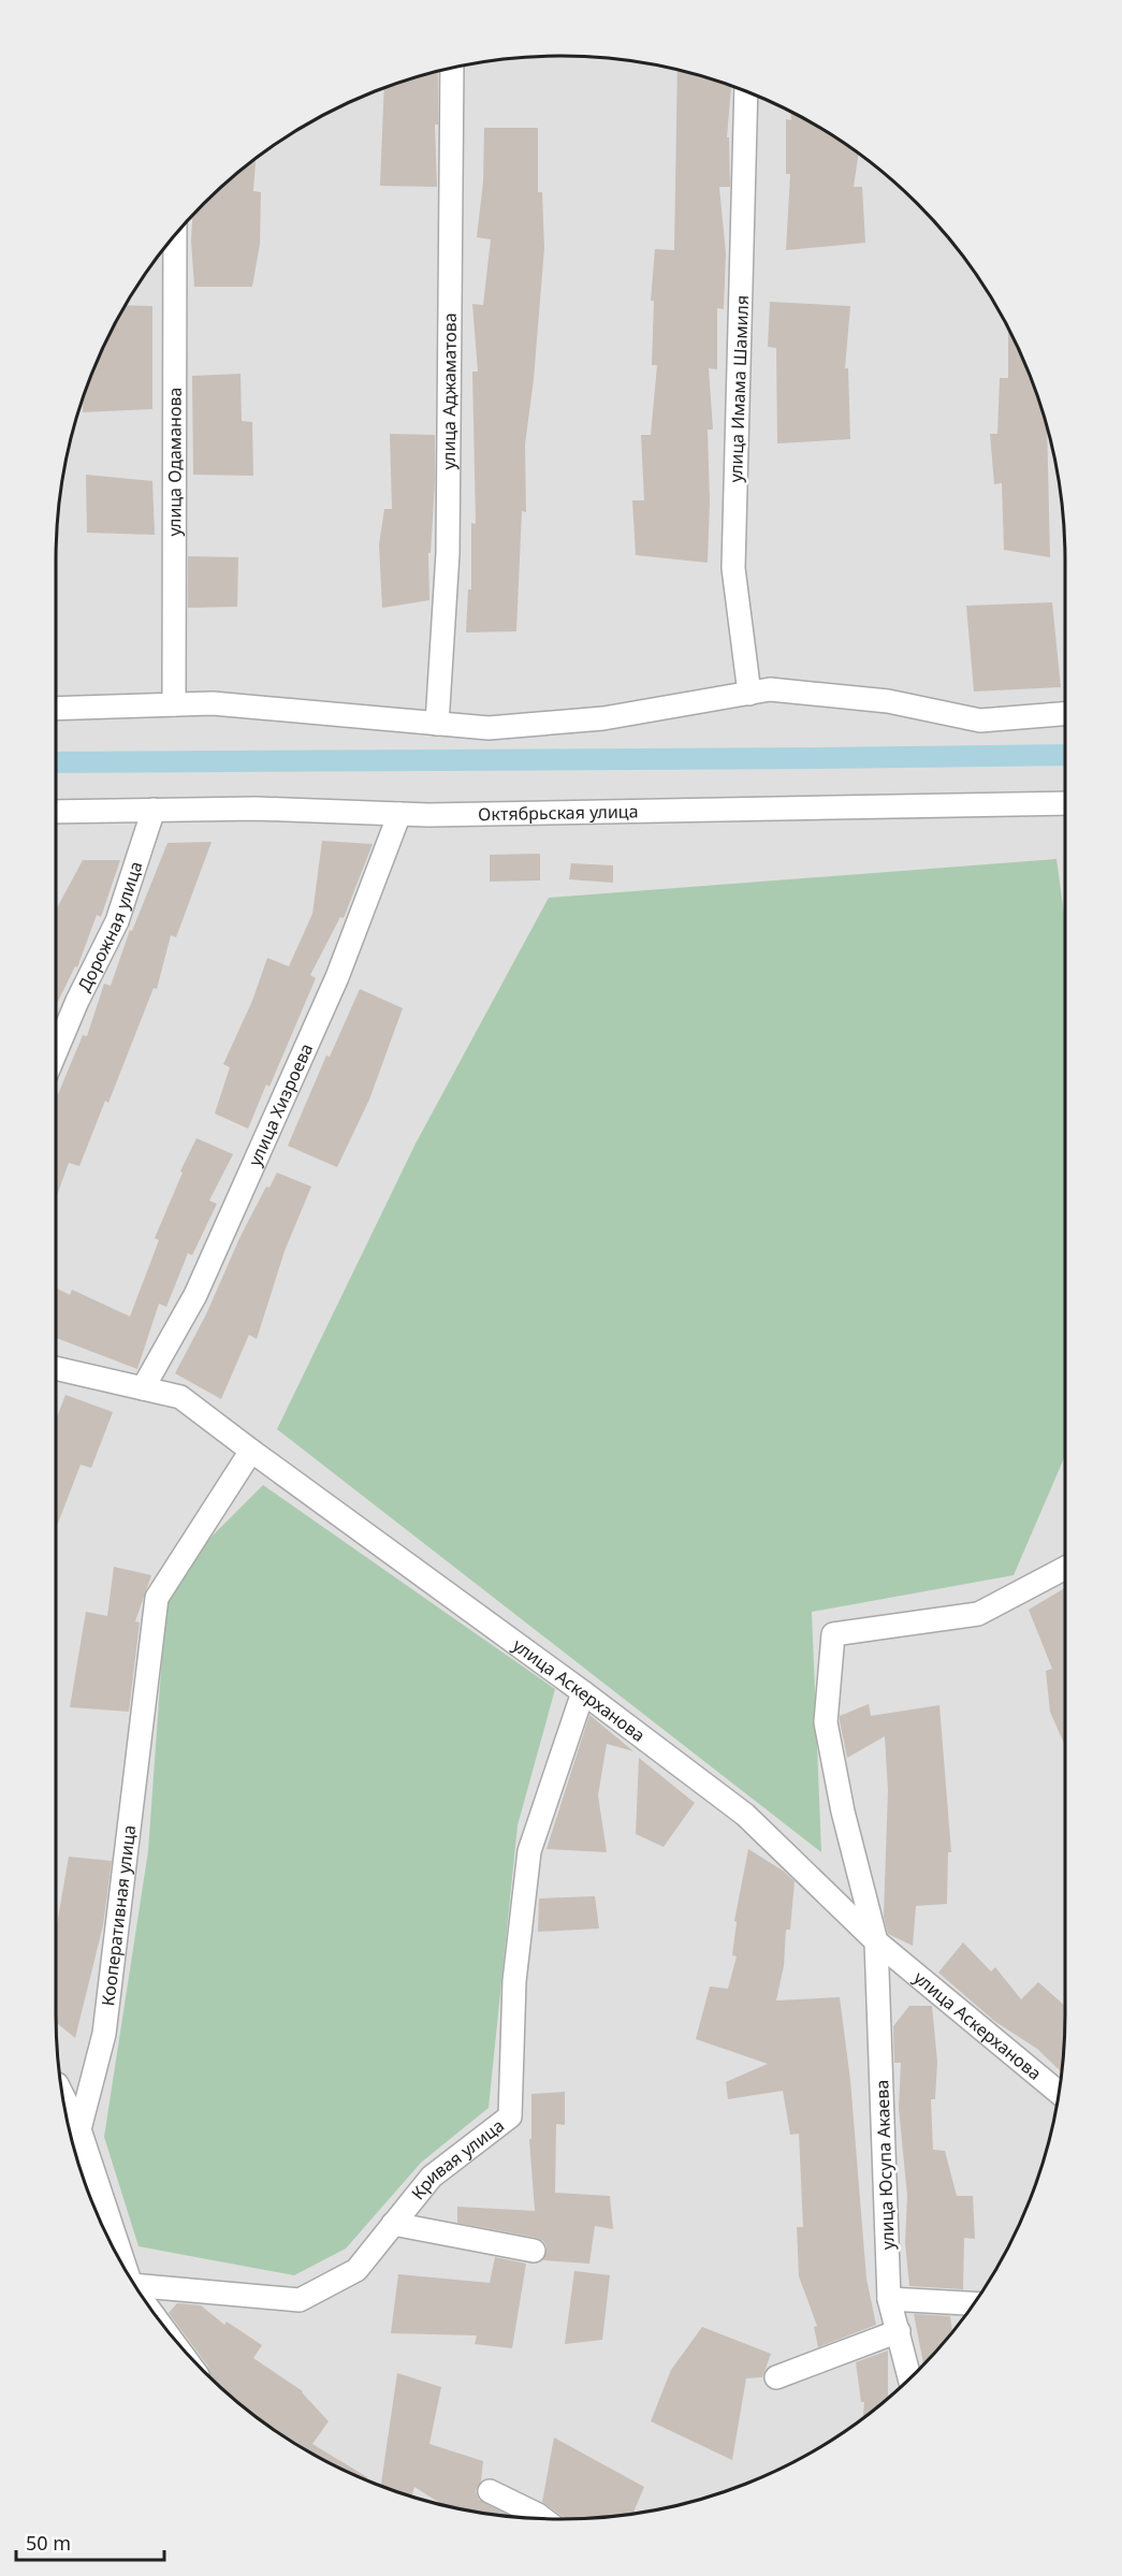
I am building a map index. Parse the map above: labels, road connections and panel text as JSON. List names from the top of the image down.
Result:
{
  "streets": {
    "street": [
      "улица Имама Шамиля",
      "улица Аджаматова",
      "улица Одаманова",
      "Октябрьская улица",
      "Дорожная улица",
      "улица Хизроева",
      "улица Аскерханова",
      "Кооперативная улица",
      "Кривая улица",
      "улица Юсупа Акаева"
    ]
  },
  "crossings": [
    ["Октябрьская улица", "Дорожная улица"],
    ["Октябрьская улица", "улица Хизроева"],
    ["улица Хизроева", "улица Аскерханова"],
    ["улица Аскерханова", "Кооперативная улица"],
    ["улица Аскерханова", "Кривая улица"],
    ["улица Аскерханова", "улица Юсупа Акаева"]
  ],
  "scale_bar": "50 m"
}
